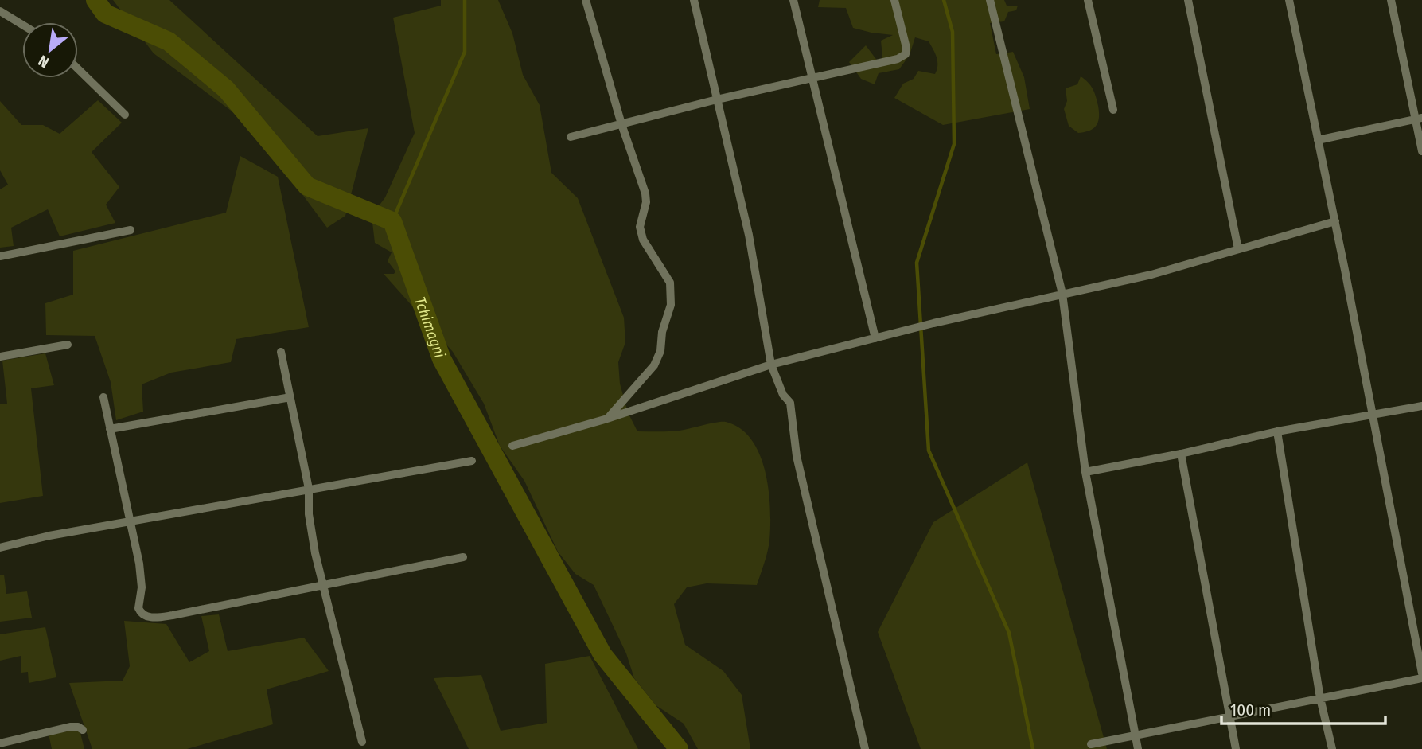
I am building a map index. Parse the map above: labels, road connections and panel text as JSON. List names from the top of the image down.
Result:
{
  "water": ["Tchimagni"],
  "scale_bar": "100 m",
  "north": "bottom left"
}
